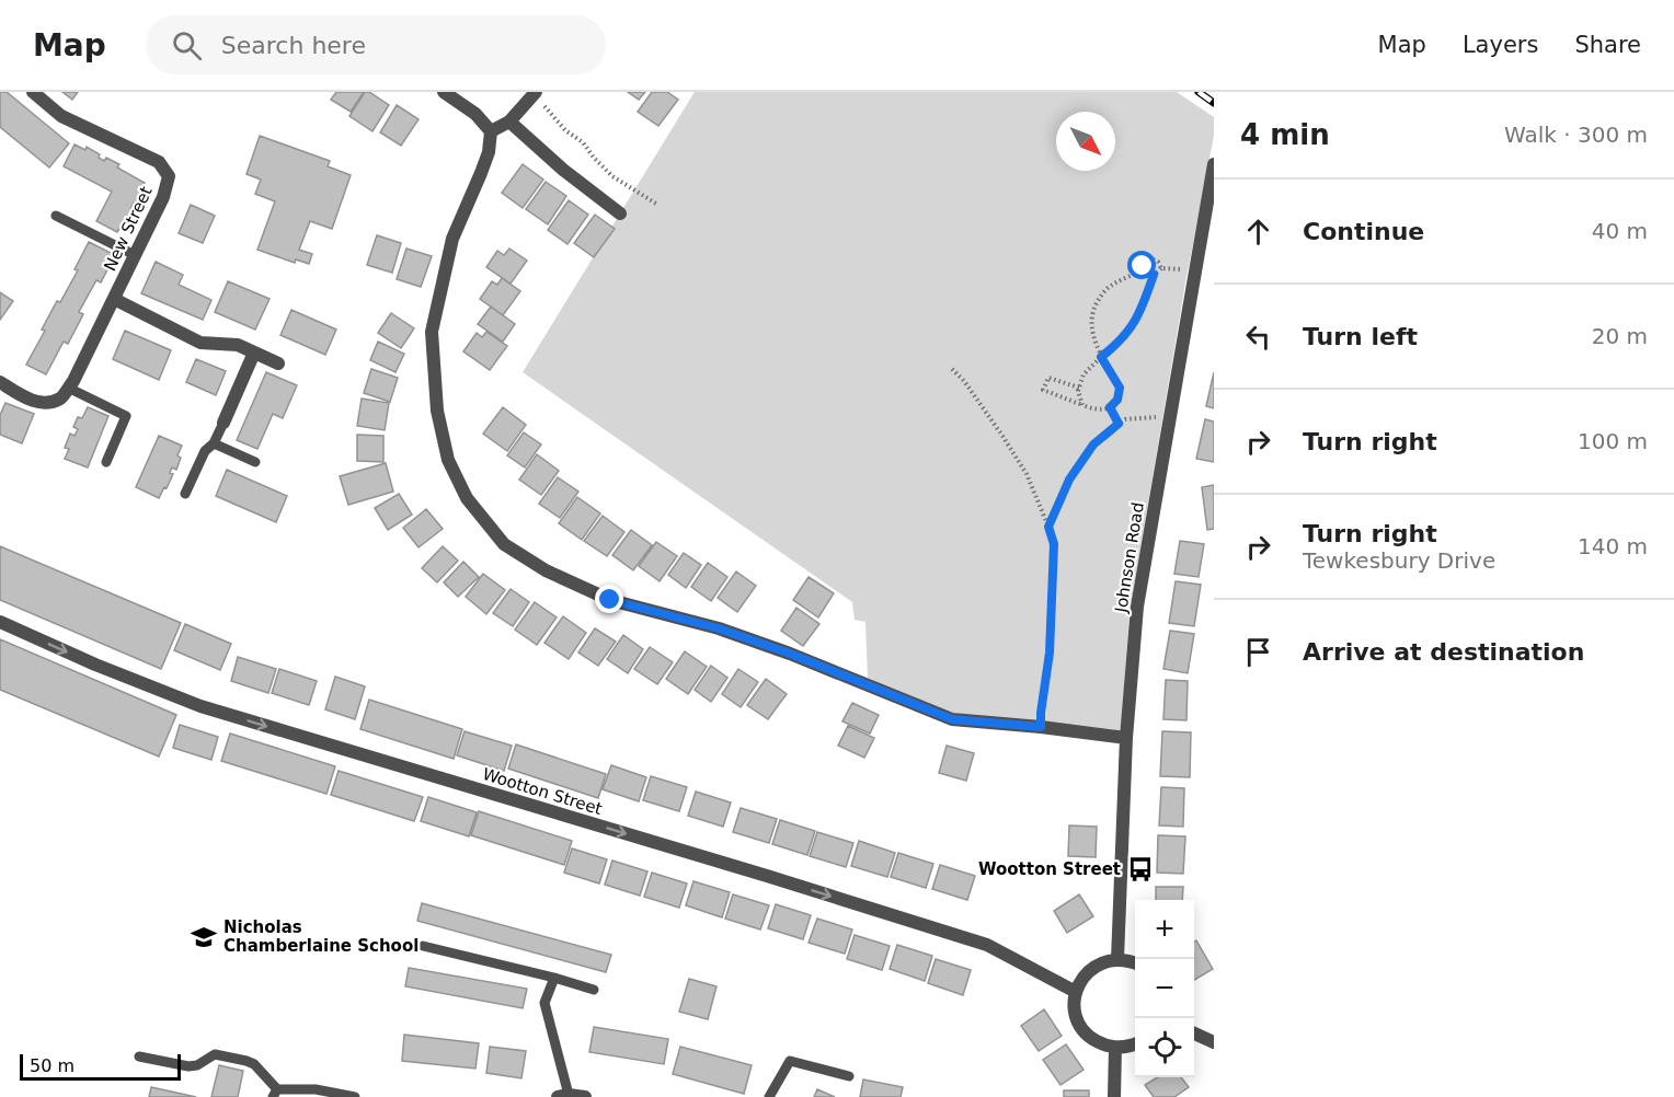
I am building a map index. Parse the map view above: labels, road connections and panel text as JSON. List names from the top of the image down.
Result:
{
  "streets": {
    "street": ["New Street", "Johnson Road", "Wootton Street"]
  },
  "one_way": ["Wootton Street"],
  "places": {
    "bus stop": ["Wootton Street"],
    "school or university": ["Nicholas Chamberlaine School"]
  },
  "scale_bar": "50 m",
  "north": "bottom right",
  "page": {
    "header": "Map",
    "search": "Search here",
    "nav": ["Map", "Layers", "Share"],
    "heading": ["4 min", "Walk · 300 m"],
    "list": [
      ["Continue", "40 m"],
      ["Turn left", "20 m"],
      ["Turn right", "100 m"],
      ["Turn right", "Tewkesbury Drive", "140 m"],
      "Arrive at destination"
    ],
    "map_buttons": ["+", "−"],
    "scale": "50 m"
  }
}
